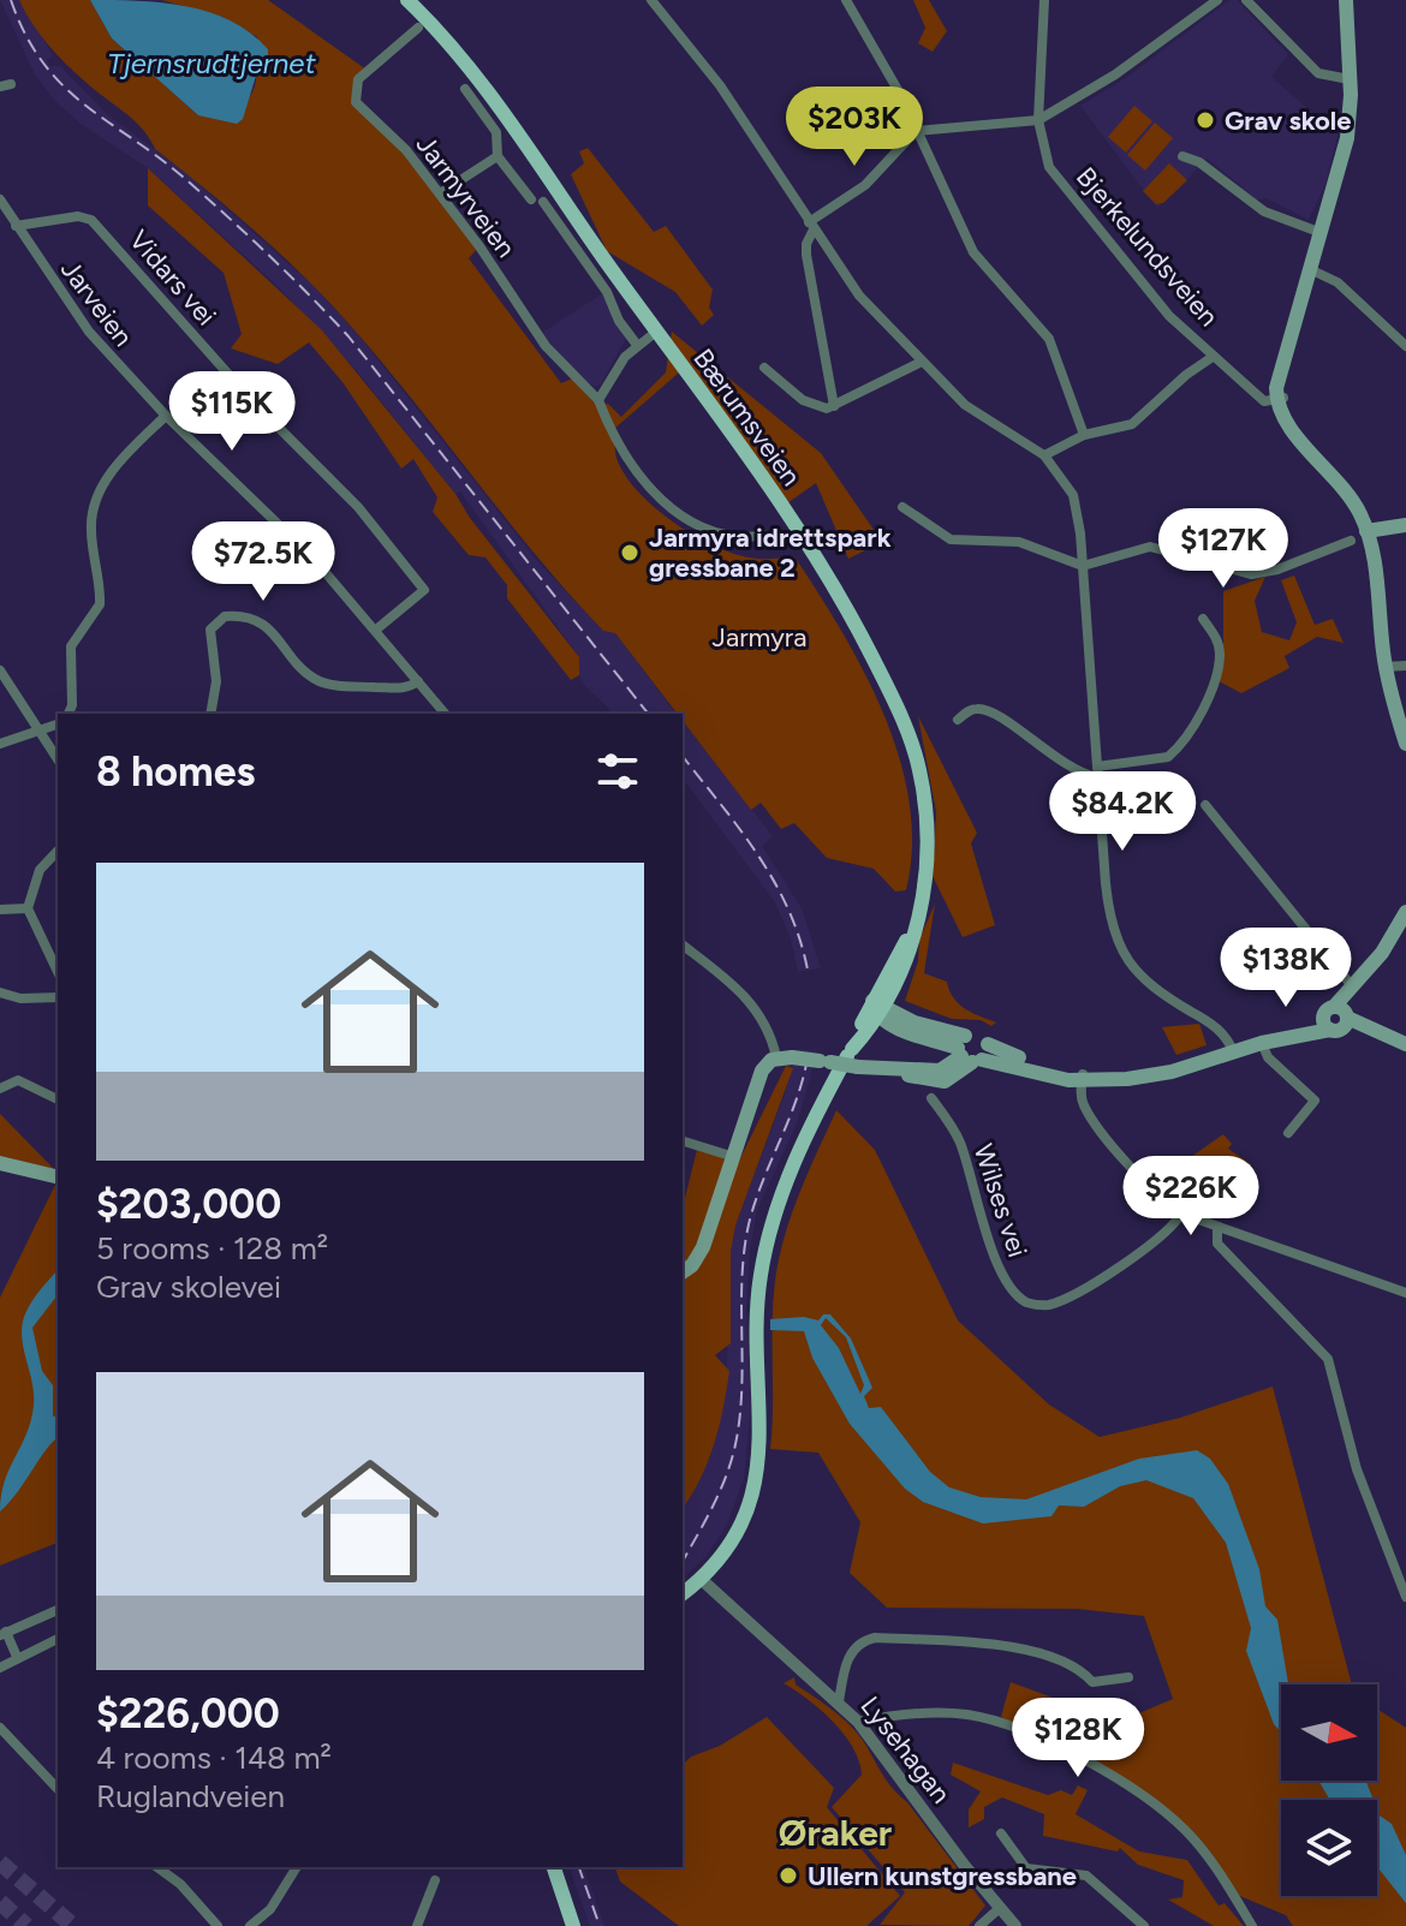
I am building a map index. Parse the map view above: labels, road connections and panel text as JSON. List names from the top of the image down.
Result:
{
  "streets": {
    "main road": ["Bærumsveien"],
    "street": [
      "Jarmyrveien",
      "Bjerkelundsveien",
      "Vidars vei",
      "Jarveien",
      "Wilses vei",
      "Lysehagan"
    ]
  },
  "crossings": [
    ["Vidars vei", "Jarveien"],
    ["Bærumsveien", "Lysehagan"]
  ],
  "districts": ["Øraker"],
  "water": ["Tjernsrudtjernet"],
  "parks": ["Jarmyra"],
  "places": ["Grav skole", "Jarmyra idrettspark gressbane 2", "Ullern kunstgressbane"],
  "north": "right",
  "page": {
    "price": [
      "$203K",
      "$115K",
      "$127K",
      "$72.5K",
      "$84.2K",
      "$138K",
      "$226K",
      "$128K"
    ],
    "heading": "8 homes",
    "list": [
      {
        "name": "$203,000",
        "note": "5 rooms · 128 m² · Grav skolevei"
      },
      {
        "name": "$226,000",
        "note": "4 rooms · 148 m² · Ruglandveien"
      }
    ]
  }
}
